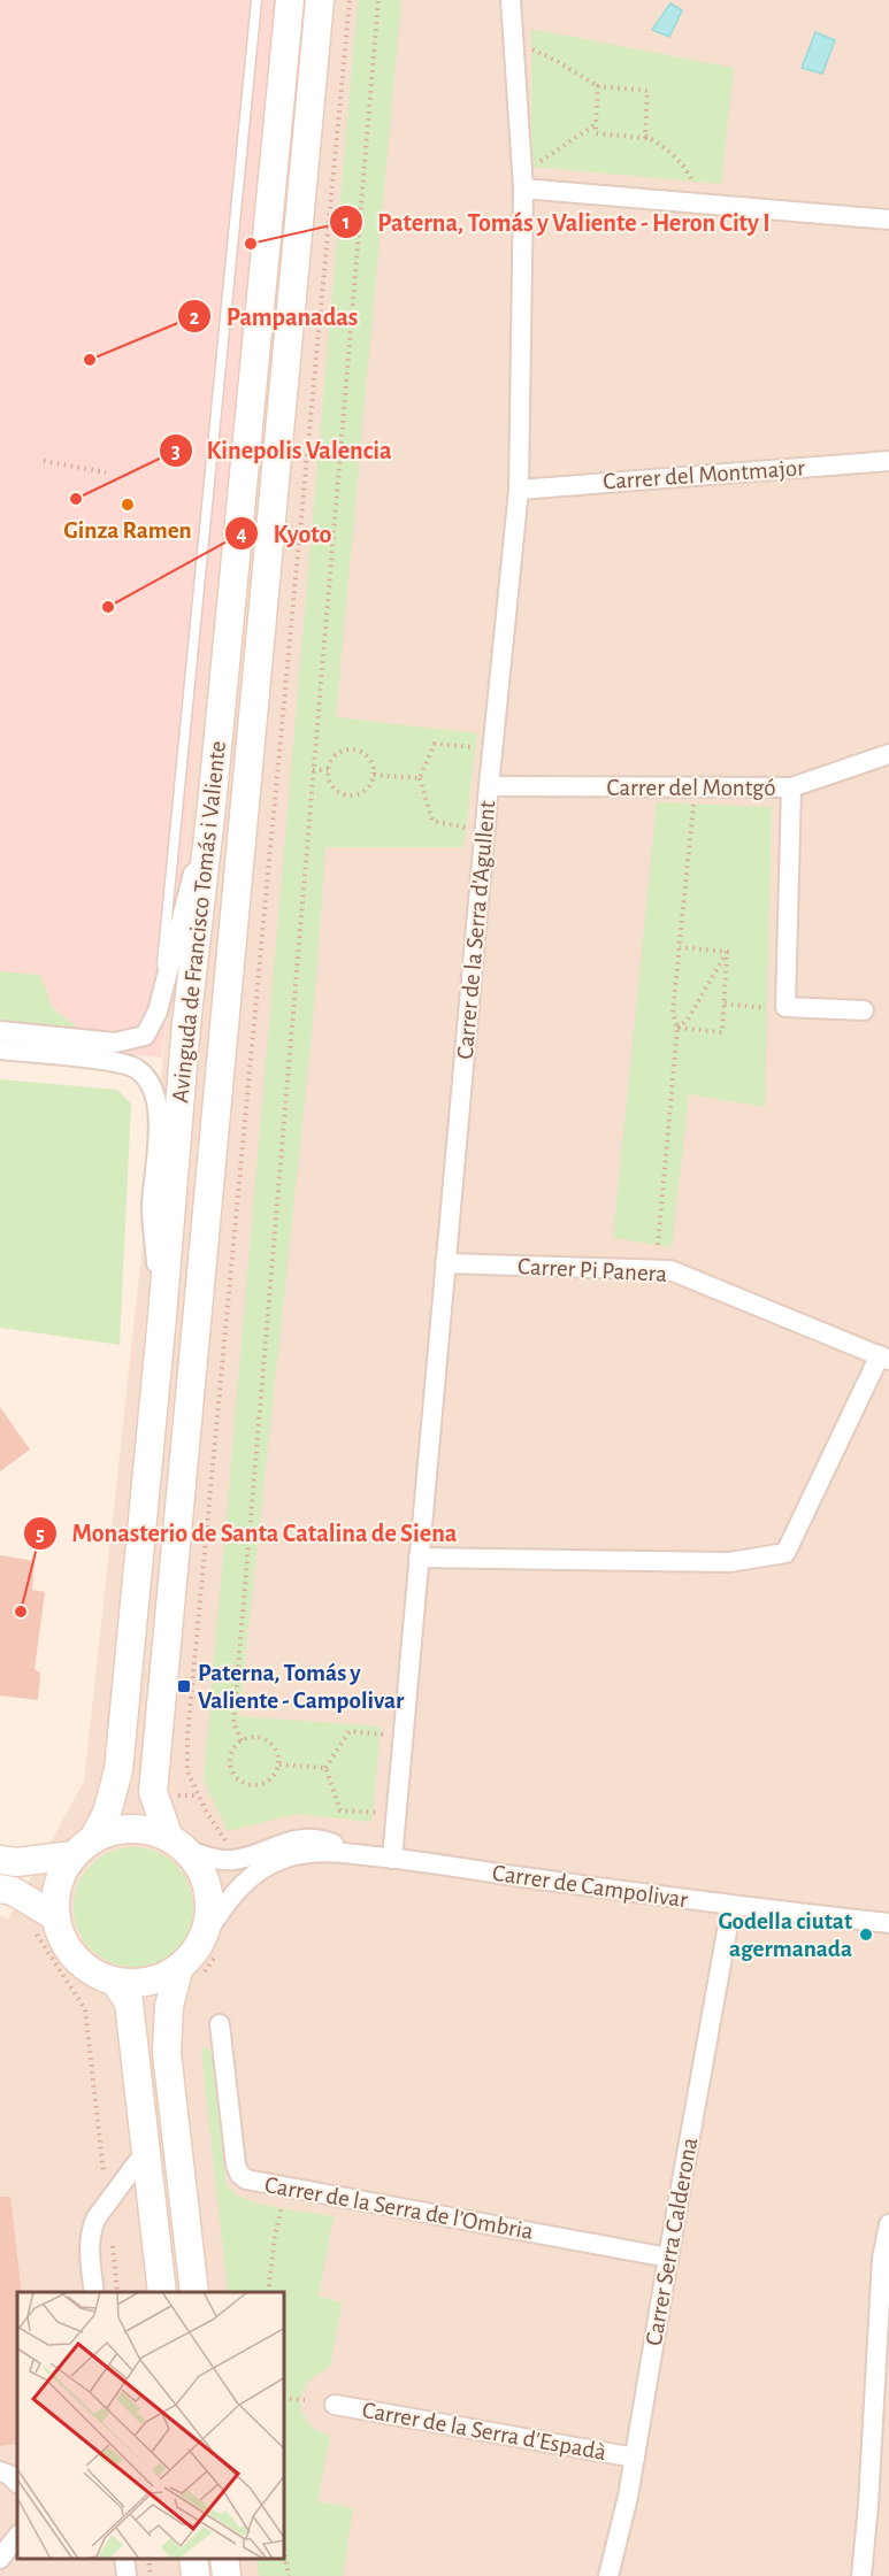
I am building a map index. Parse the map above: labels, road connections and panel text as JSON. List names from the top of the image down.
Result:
{
  "streets": {
    "main road": ["Avinguda de Francisco Tomás i Valiente"],
    "street": [
      "Carrer del Montmajor",
      "Carrer del Montgó",
      "Carrer de la Serra d'Agullent",
      "Carrer Pi Panera",
      "Carrer de Campolivar",
      "Carrer de la Serra de l’Ombria",
      "Carrer Serra Calderona",
      "Carrer de la Serra d'Espadà"
    ]
  },
  "crossings": [
    ["Carrer del Montmajor", "Carrer de la Serra d'Agullent"],
    ["Carrer del Montgó", "Carrer de la Serra d'Agullent"],
    ["Avinguda de Francisco Tomás i Valiente", "Carrer de Campolivar"],
    ["Carrer de la Serra d'Agullent", "Carrer Pi Panera"],
    ["Carrer de la Serra d'Agullent", "Carrer de Campolivar"],
    ["Carrer de Campolivar", "Carrer Serra Calderona"],
    ["Carrer de la Serra de l’Ombria", "Carrer Serra Calderona"],
    ["Carrer Serra Calderona", "Carrer de la Serra d'Espadà"]
  ],
  "places": {
    "other": [
      "Paterna, Tomás y Valiente - Heron City I",
      "Pampanadas",
      "Kinepolis Valencia",
      "Ginza Ramen",
      "Kyoto",
      "Monasterio de Santa Catalina de Siena",
      "Godella ciutat agermanada"
    ],
    "transit": ["Paterna, Tomás y Valiente - Campolivar"]
  }
}
